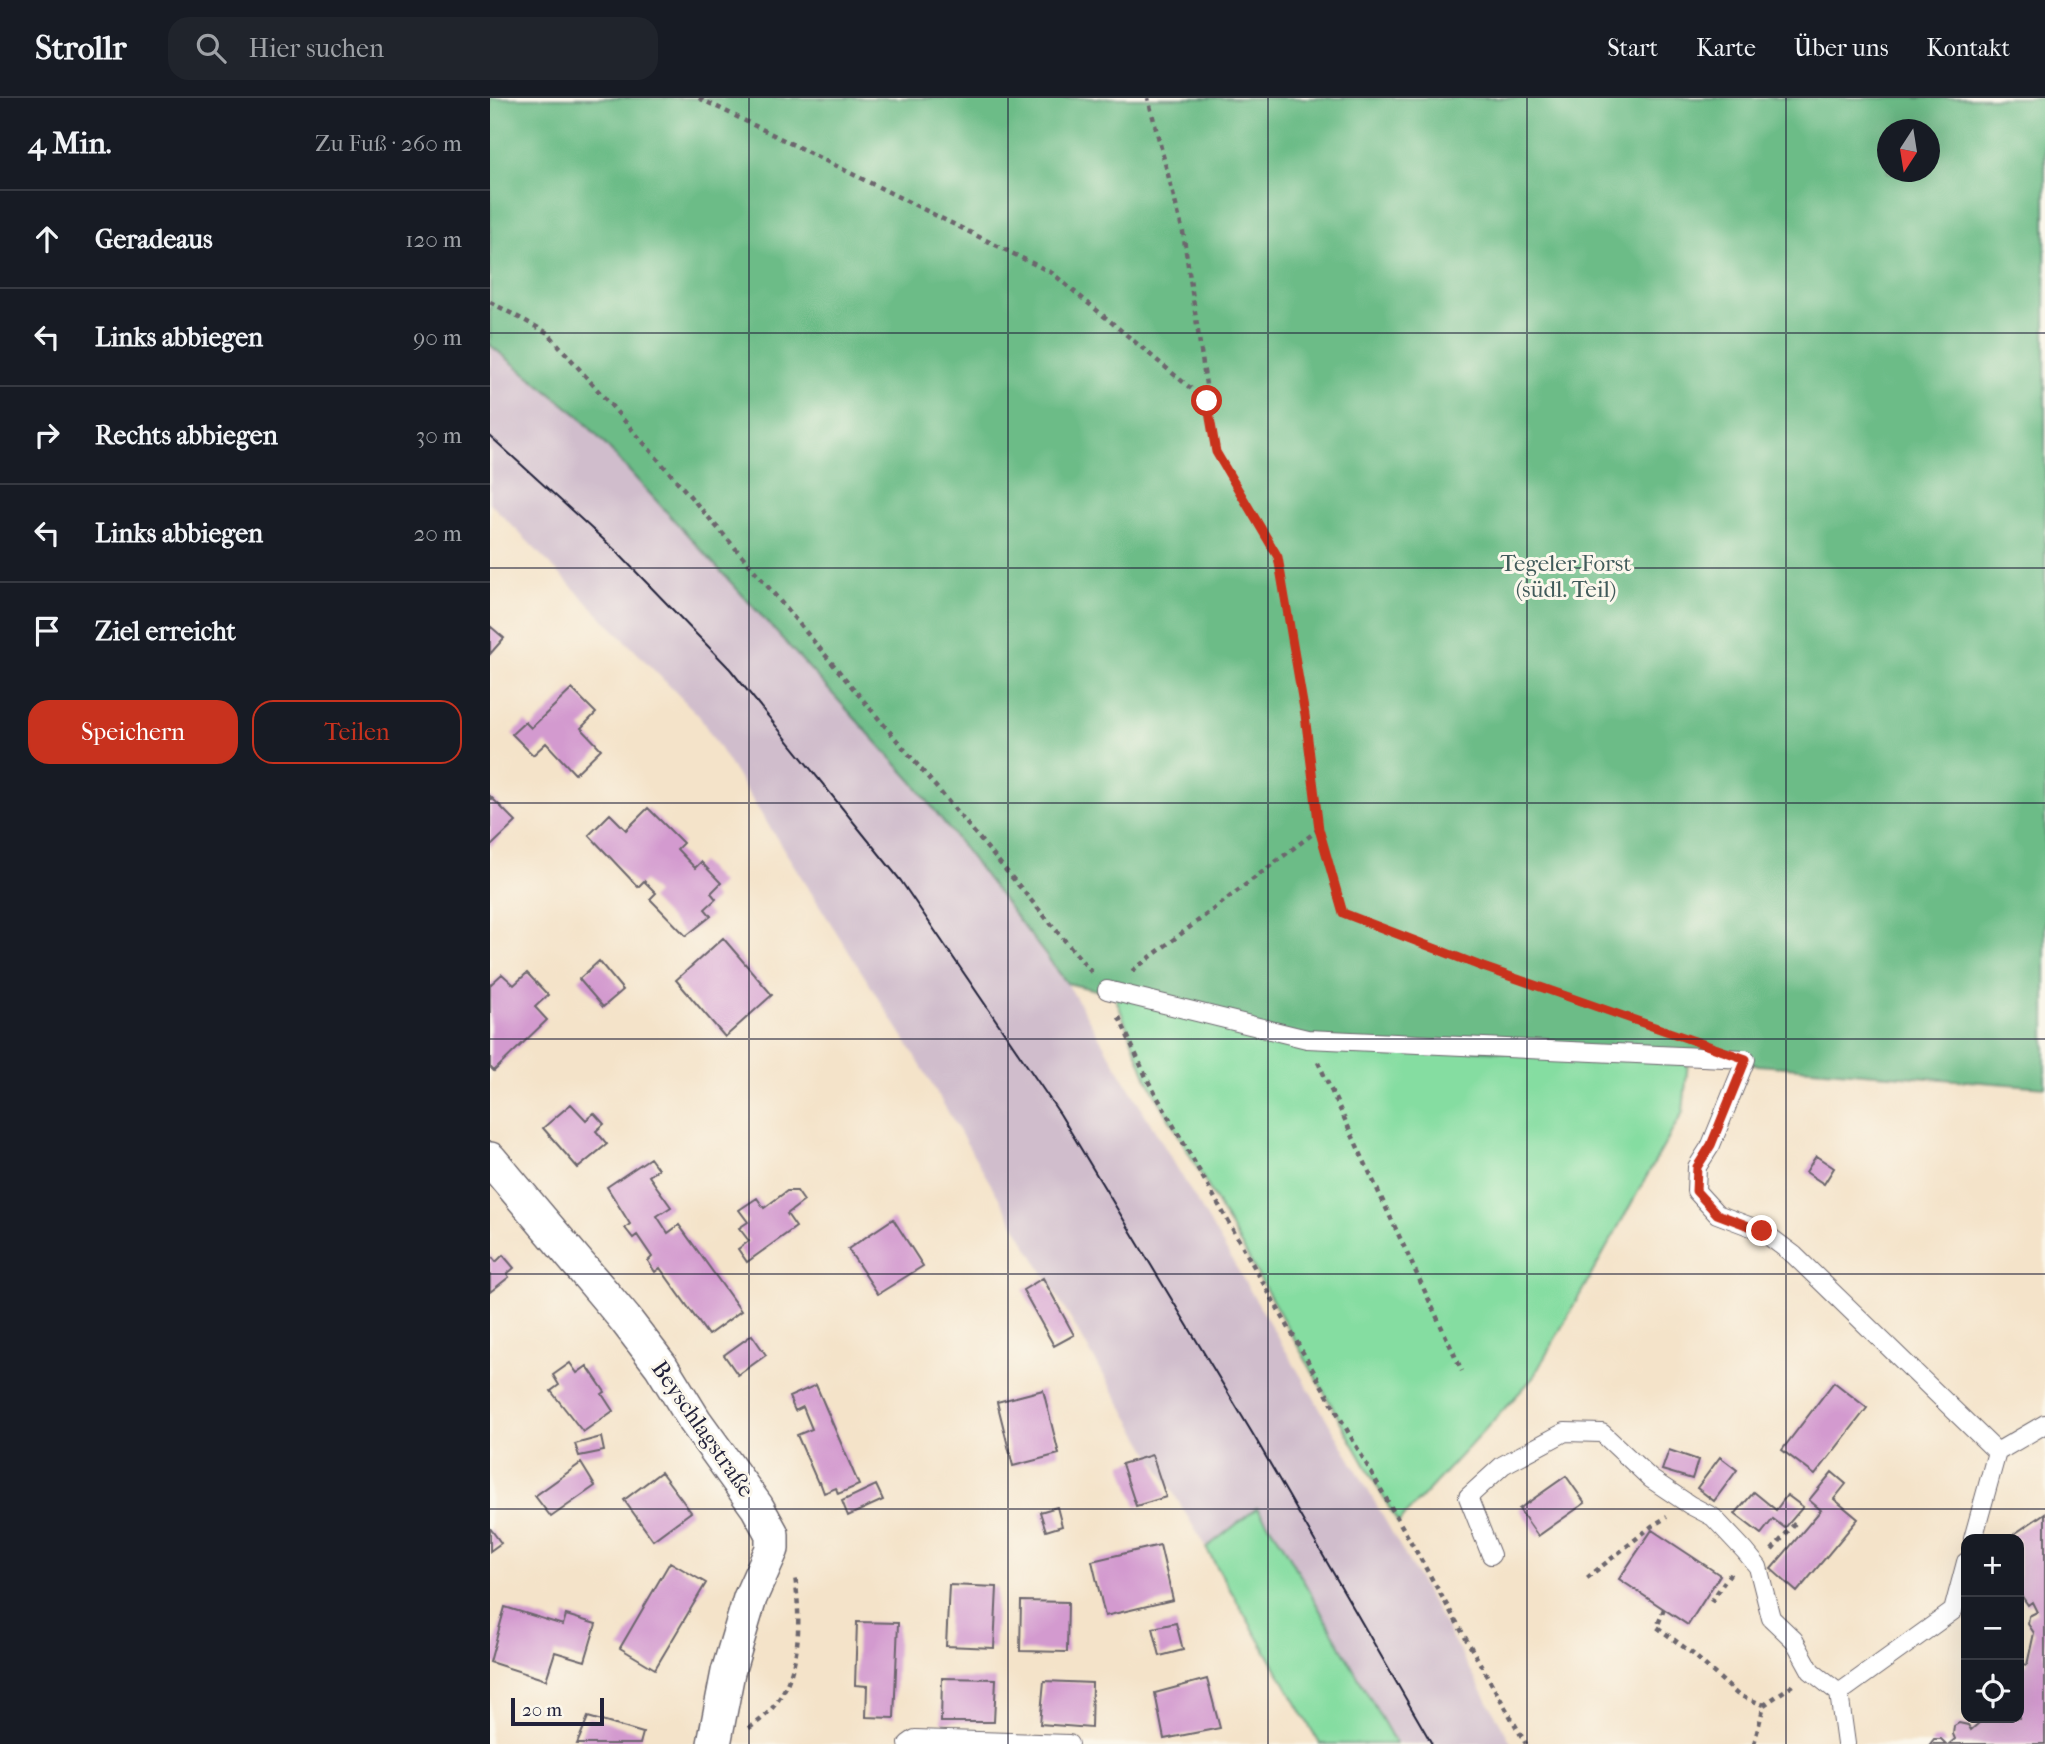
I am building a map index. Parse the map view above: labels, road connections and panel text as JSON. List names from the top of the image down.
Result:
{
  "streets": {
    "street": ["Beyschlagstraße"]
  },
  "parks": ["Tegeler Forst (südl. Teil)"],
  "scale_bar": "20 m",
  "north": "bottom",
  "page": {
    "header": "Strollr",
    "search": "Hier suchen",
    "nav": [
      "Start",
      "Karte",
      "Über uns",
      "Kontakt"
    ],
    "heading": ["4 Min.", "Zu Fuß · 260 m"],
    "list": [
      ["Geradeaus", "120 m"],
      ["Links abbiegen", "90 m"],
      ["Rechts abbiegen", "30 m"],
      ["Links abbiegen", "20 m"],
      "Ziel erreicht"
    ],
    "buttons": ["Speichern", "Teilen"],
    "map_buttons": ["+", "−"],
    "scale": "20 m"
  }
}
